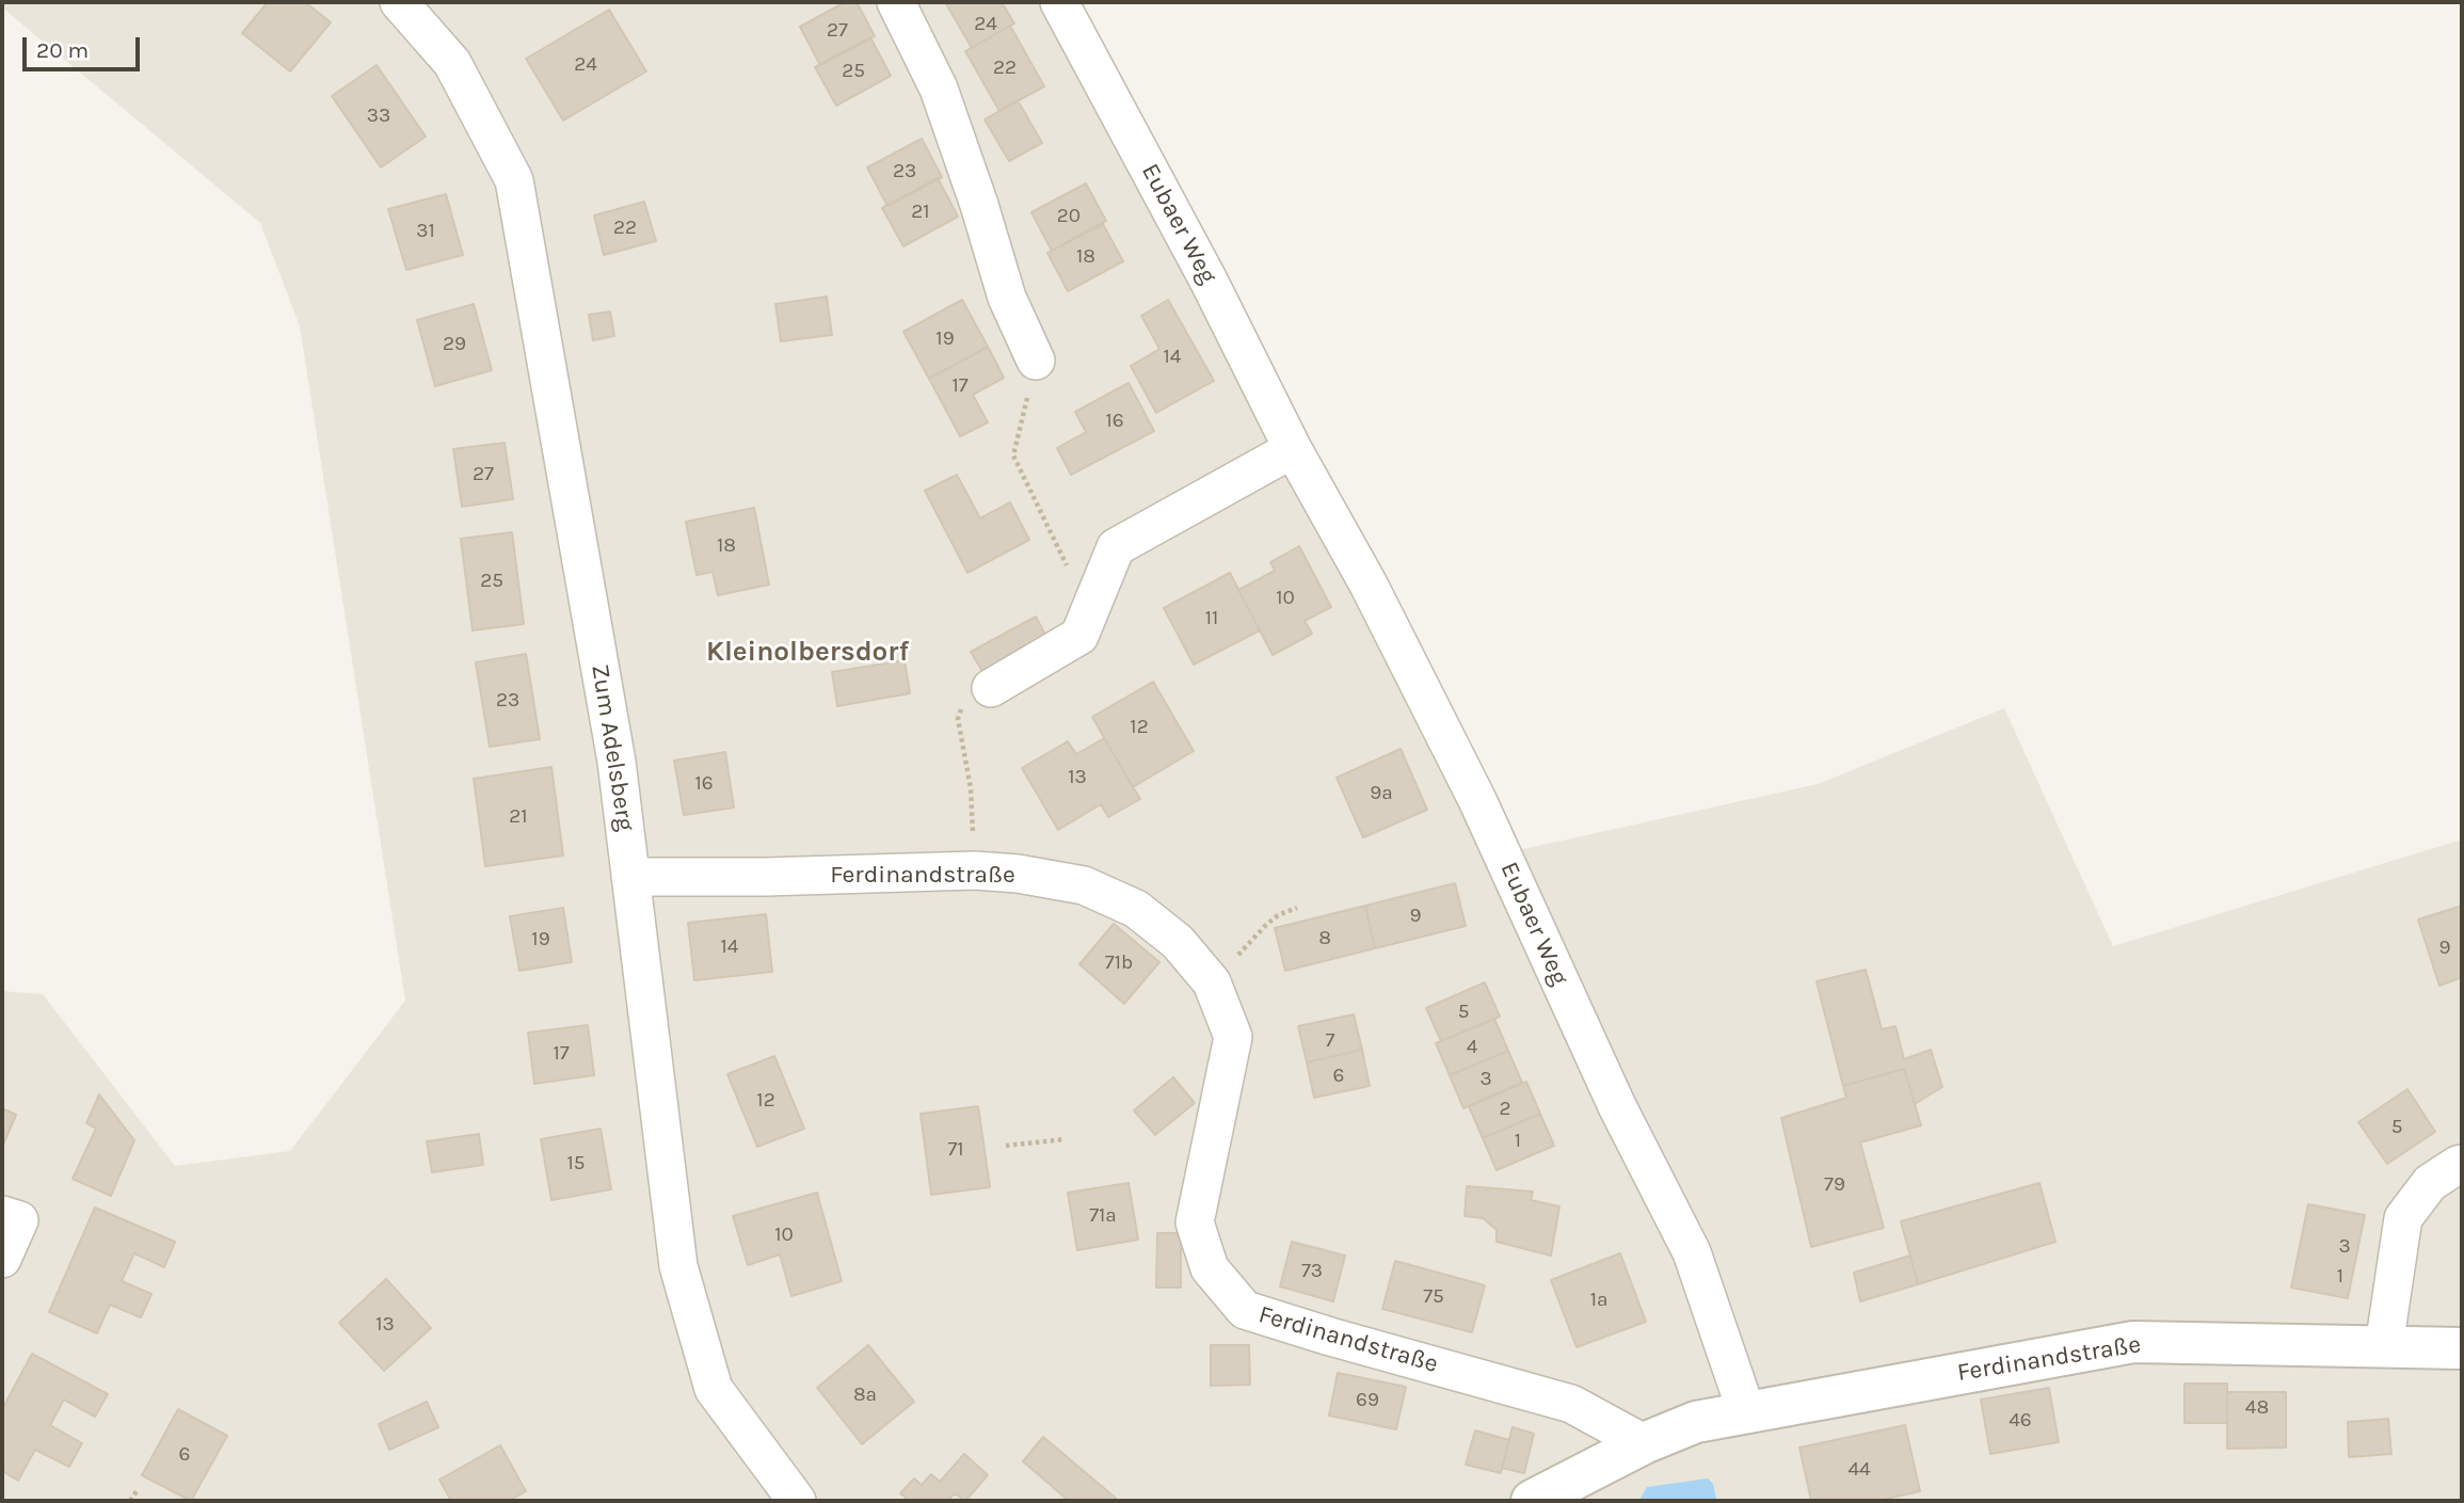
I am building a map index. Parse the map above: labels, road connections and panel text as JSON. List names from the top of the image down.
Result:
{
  "streets": {
    "street": ["Eubaer Weg", "Zum Adelsberg", "Ferdinandstraße"]
  },
  "crossings": [
    ["Eubaer Weg", "Ferdinandstraße"],
    ["Zum Adelsberg", "Ferdinandstraße"]
  ],
  "districts": ["Kleinolbersdorf"],
  "house_numbers": [
    "24",
    "27",
    "24",
    "22",
    "25",
    "33",
    "23",
    "21",
    "20",
    "22",
    "31",
    "18",
    "19",
    "29",
    "14",
    "17",
    "16",
    "27",
    "18",
    "25",
    "10",
    "11",
    "23",
    "12",
    "13",
    "16",
    "9a",
    "21",
    "9",
    "8",
    "19",
    "14",
    "9",
    "71b",
    "5",
    "7",
    "4",
    "17",
    "6",
    "3",
    "12",
    "2",
    "5",
    "1",
    "71",
    "15",
    "79",
    "71a",
    "10",
    "3",
    "73",
    "1",
    "75",
    "1a",
    "13",
    "8a",
    "69",
    "48",
    "46",
    "6",
    "44"
  ],
  "scale_bar": "20 m"
}
